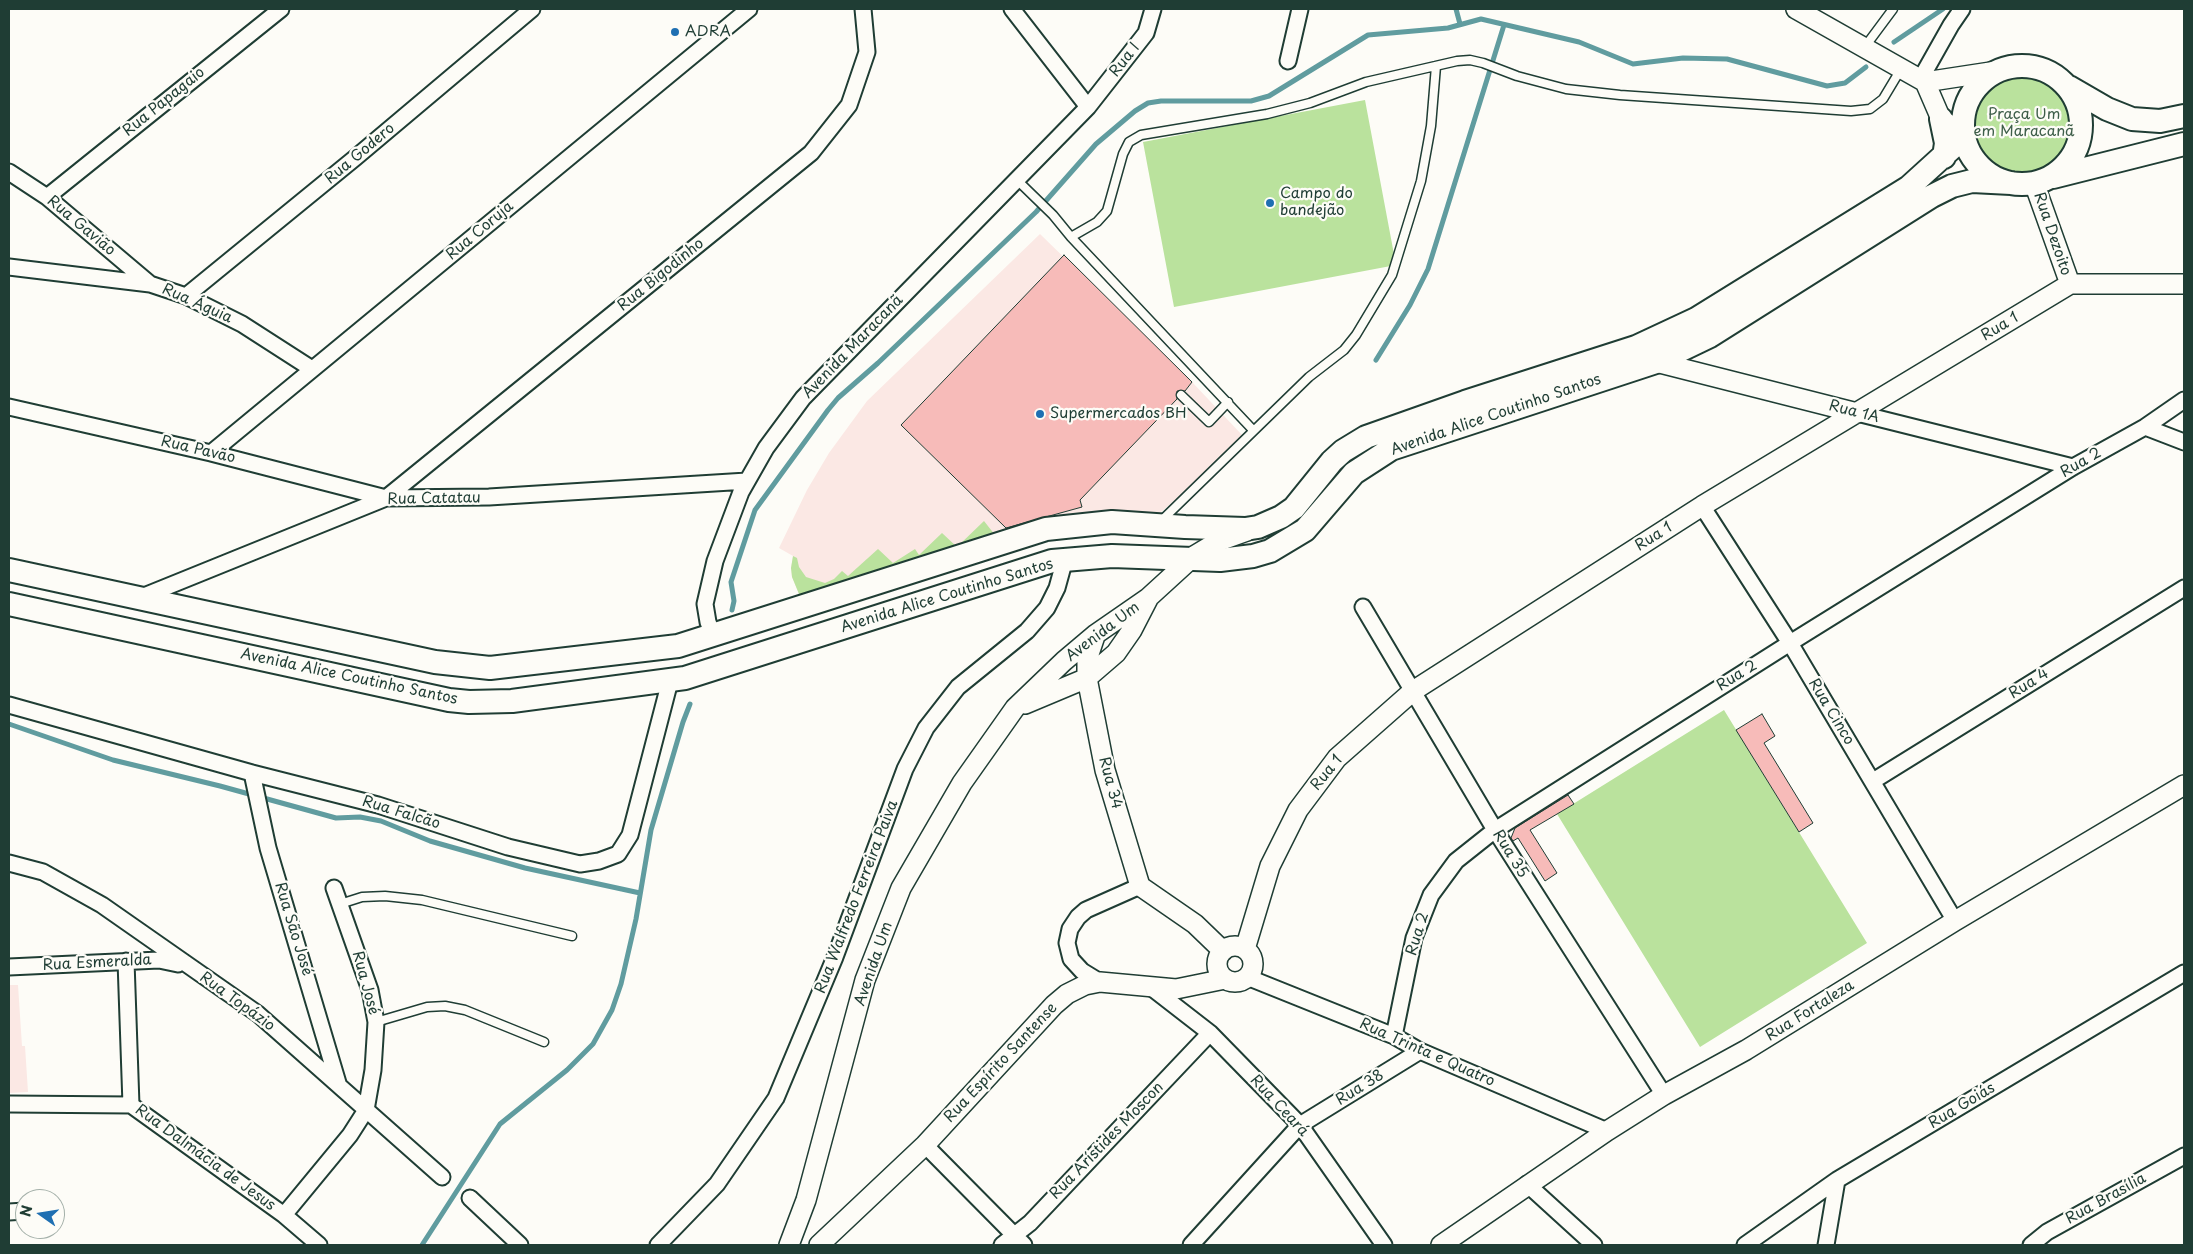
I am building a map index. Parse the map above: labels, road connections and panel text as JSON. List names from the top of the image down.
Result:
{
  "streets": {
    "main road": ["Avenida Alice Coutinho Santos"],
    "street": [
      "Rua I",
      "Rua Papagaio",
      "Rua Godero",
      "Rua Gavião",
      "Rua Coruja",
      "Rua Dezoito",
      "Rua Bigodinho",
      "Rua Águia",
      "Rua 1",
      "Avenida Maracanã",
      "Rua 1A",
      "Rua Pavão",
      "Rua 2",
      "Rua Catatau",
      "Avenida Um",
      "Rua 4",
      "Rua Cinco",
      "Rua 34",
      "Rua Falcão",
      "Rua 35",
      "Rua Walfredo Ferreira Paiva",
      "Rua São José",
      "Rua Esmeralda",
      "Rua José",
      "Rua Topázio",
      "Rua Fortaleza",
      "Rua Trinta e Quatro",
      "Rua Espírito Santense",
      "Rua 38",
      "Rua Ceará",
      "Rua Goiás",
      "Rua Arístides Moscon",
      "Rua Dalmácia de Jesus",
      "Rua Brasília"
    ]
  },
  "crossings": [
    ["Rua I", "Avenida Maracanã"],
    ["Rua Papagaio", "Rua Gavião"],
    ["Rua Godero", "Rua Águia"],
    ["Rua Gavião", "Rua Águia"],
    ["Rua Coruja", "Rua Águia"],
    ["Rua Coruja", "Rua Pavão"],
    ["Rua Dezoito", "Rua 1"],
    ["Rua Dezoito", "Avenida Alice Coutinho Santos"],
    ["Rua Bigodinho", "Rua Pavão"],
    ["Rua Bigodinho", "Rua Catatau"],
    ["Rua 1", "Rua 1A"],
    ["Rua 1", "Rua Cinco"],
    ["Rua 1", "Rua 35"],
    ["Rua 1", "Rua Trinta e Quatro"],
    ["Rua 1", "Rua Espírito Santense"],
    ["Avenida Maracanã", "Avenida Alice Coutinho Santos"],
    ["Avenida Maracanã", "Rua Catatau"],
    ["Rua 1A", "Avenida Alice Coutinho Santos"],
    ["Rua 1A", "Rua 2"],
    ["Avenida Alice Coutinho Santos", "Rua Catatau"],
    ["Avenida Alice Coutinho Santos", "Avenida Um"],
    ["Avenida Alice Coutinho Santos", "Rua Falcão"],
    ["Avenida Alice Coutinho Santos", "Rua Walfredo Ferreira Paiva"],
    ["Rua Pavão", "Rua Catatau"],
    ["Rua 2", "Rua Cinco"],
    ["Rua 2", "Rua 35"],
    ["Rua 2", "Rua Trinta e Quatro"],
    ["Avenida Um", "Rua 34"],
    ["Rua 4", "Rua Cinco"],
    ["Rua Cinco", "Rua Fortaleza"],
    ["Rua Falcão", "Rua São José"],
    ["Rua 35", "Rua Fortaleza"],
    ["Rua São José", "Rua Topázio"],
    ["Rua Esmeralda", "Rua Topázio"],
    ["Rua Esmeralda", "Rua Dalmácia de Jesus"],
    ["Rua José", "Rua Topázio"],
    ["Rua Fortaleza", "Rua Trinta e Quatro"],
    ["Rua Trinta e Quatro", "Rua Espírito Santense"],
    ["Rua Trinta e Quatro", "Rua 38"],
    ["Rua Espírito Santense", "Rua Ceará"],
    ["Rua 38", "Rua Ceará"],
    ["Rua Ceará", "Rua Arístides Moscon"]
  ],
  "parks": ["Praça Um em Maracanã"],
  "places": ["ADRA", "Campo do bandejão", "Supermercados BH"],
  "north": "left"
}
